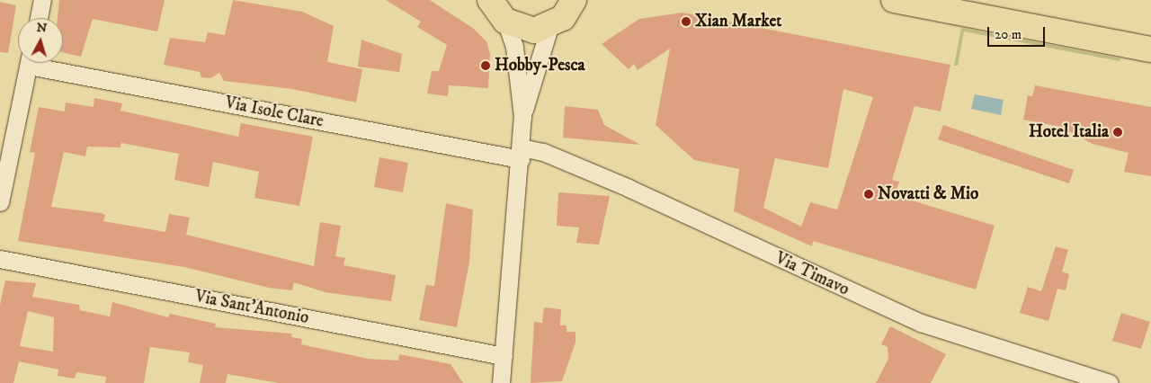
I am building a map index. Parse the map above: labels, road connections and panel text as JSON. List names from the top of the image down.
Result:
{
  "streets": {
    "street": ["Via Isole Clare", "Via Timavo", "Via Sant'Antonio"]
  },
  "crossings": [
    ["Via Isole Clare", "Via Timavo"]
  ],
  "places": [
    "Xian Market",
    "Hobby-Pesca",
    "Hotel Italia",
    "Novatti & Mio"
  ],
  "scale_bar": "20 m",
  "north": "top"
}
